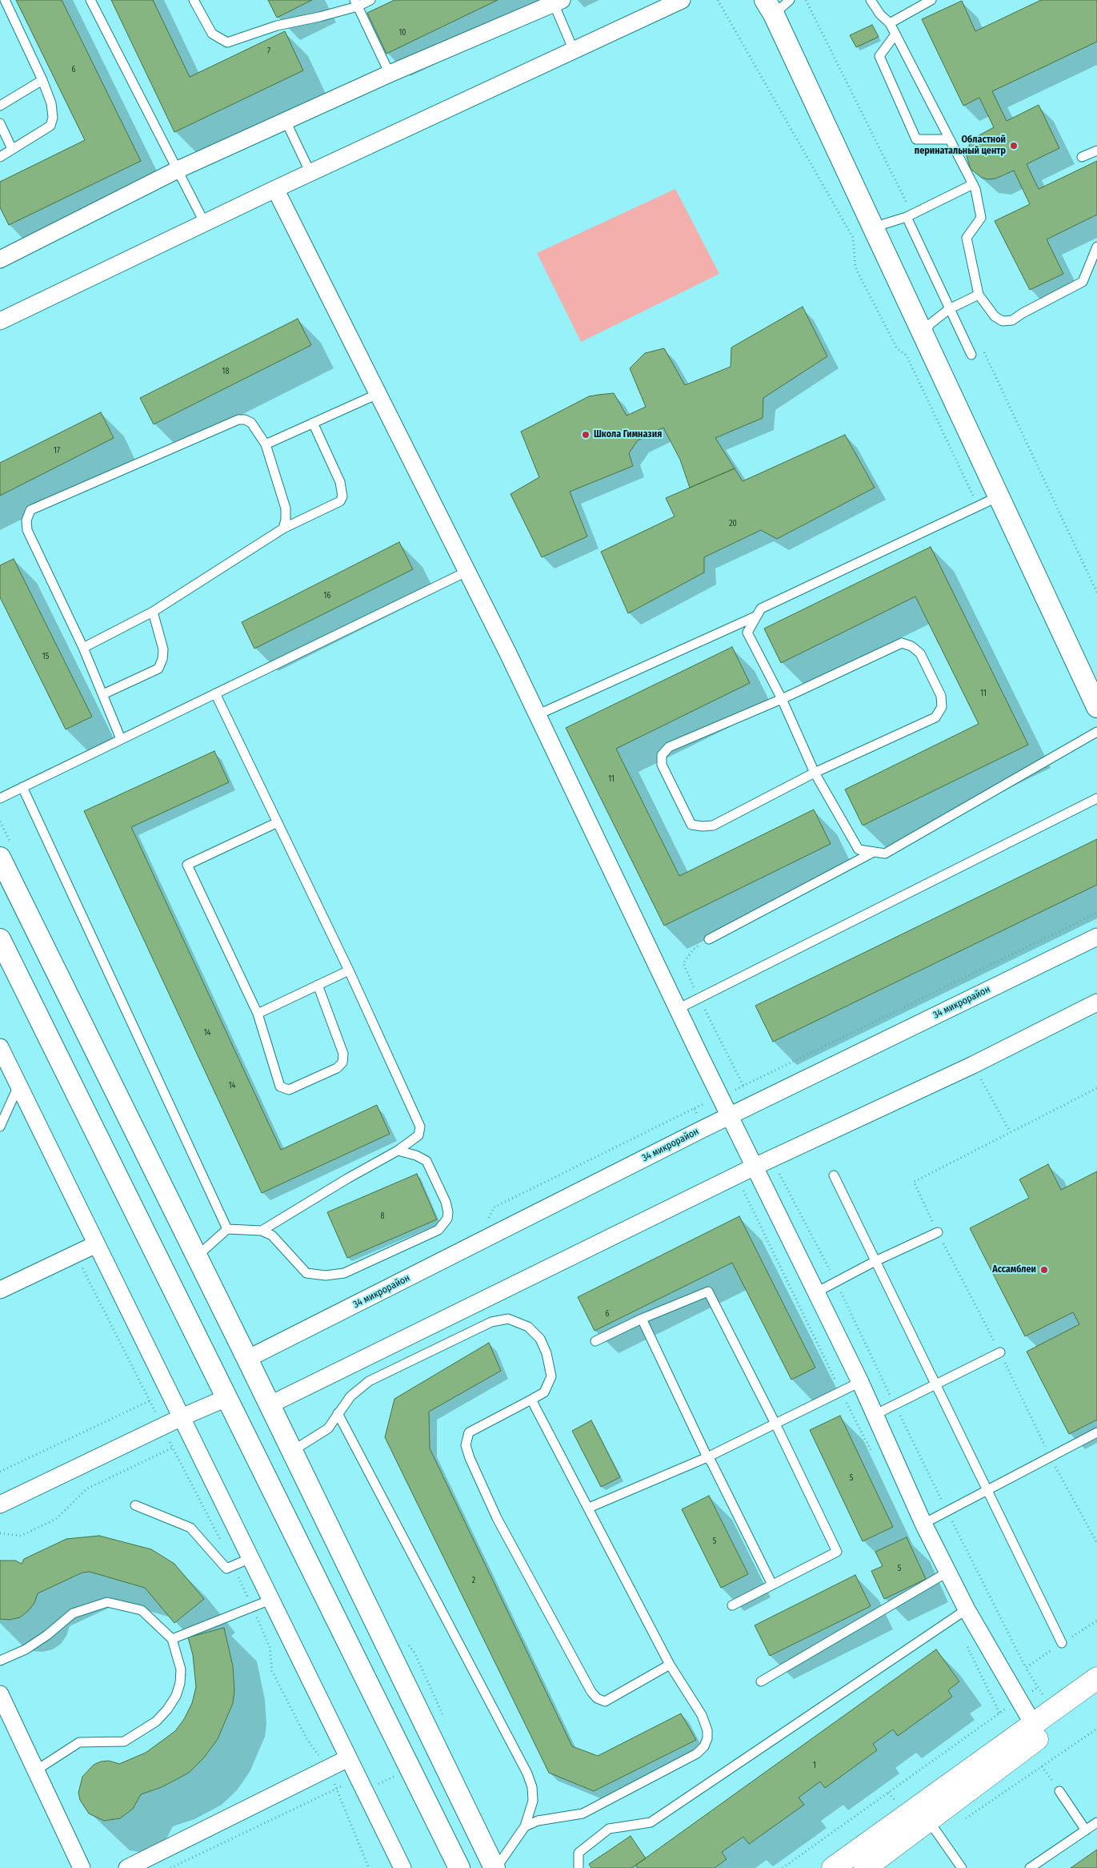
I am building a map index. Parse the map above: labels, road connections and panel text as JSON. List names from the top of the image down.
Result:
{
  "streets": {
    "street": ["34 микрорайон"]
  },
  "places": ["Областной перинатальный центр", "Школа Гимназия", "Ассамблеи"],
  "house_numbers": [
    "10",
    "7",
    "6",
    "18",
    "17",
    "20",
    "16",
    "15",
    "11",
    "11",
    "14",
    "14",
    "8",
    "6",
    "5",
    "5",
    "5",
    "2",
    "1"
  ]
}
